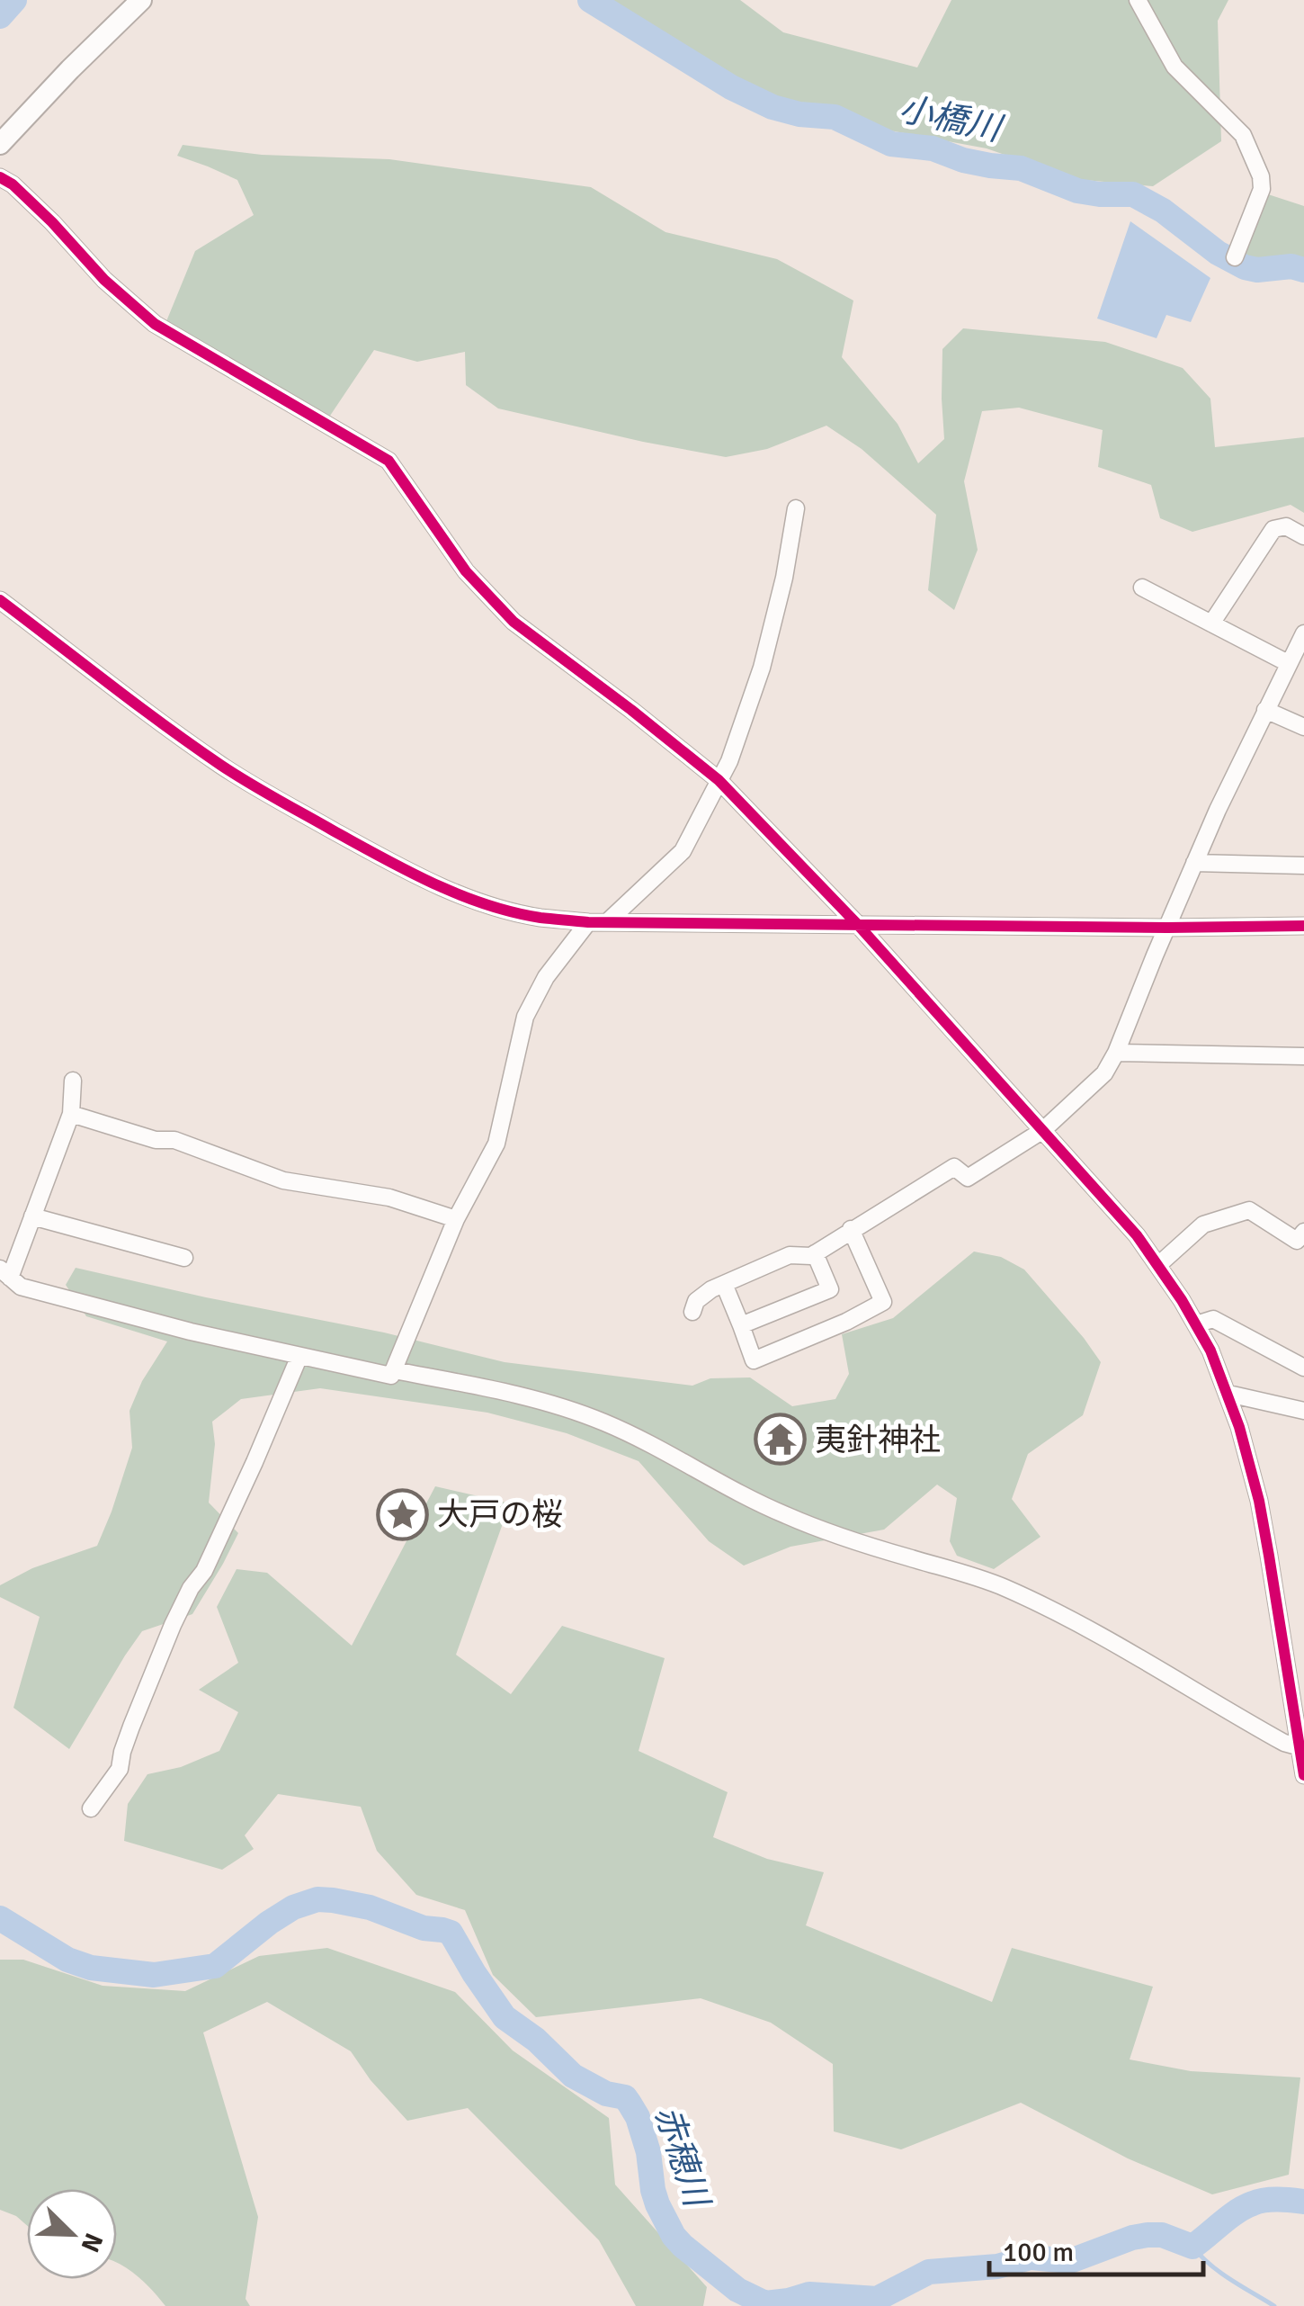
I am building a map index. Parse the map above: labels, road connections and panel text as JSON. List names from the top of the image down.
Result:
{
  "water": ["小橋川", "赤穂川"],
  "places": {
    "temple": ["夷針神社"],
    "place": ["大戸の桜"]
  },
  "scale_bar": "100 m",
  "north": "bottom right"
}
